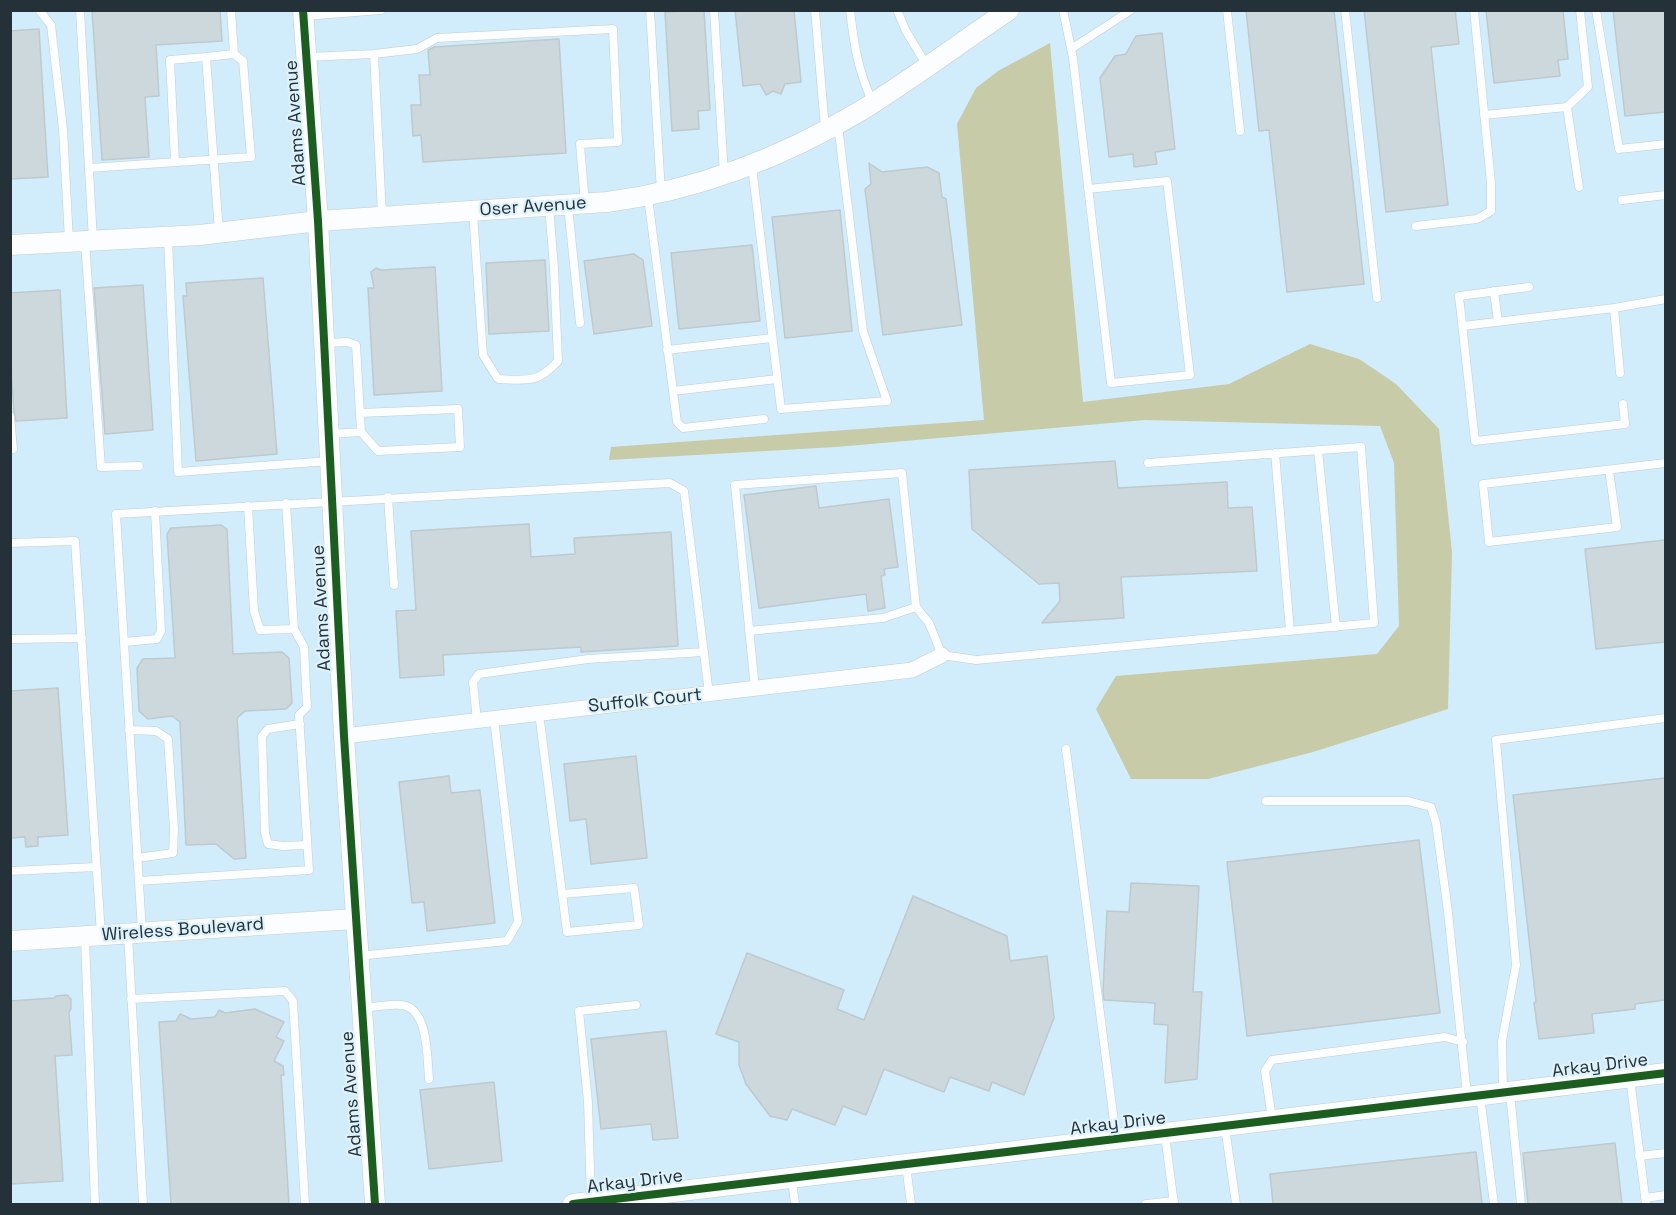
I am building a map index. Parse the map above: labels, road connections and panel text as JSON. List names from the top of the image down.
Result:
{
  "streets": {
    "street": [
      "Adams Avenue",
      "Oser Avenue",
      "Suffolk Court",
      "Wireless Boulevard",
      "Arkay Drive"
    ]
  },
  "crossings": [
    ["Adams Avenue", "Oser Avenue"],
    ["Adams Avenue", "Suffolk Court"],
    ["Adams Avenue", "Wireless Boulevard"]
  ]
}
